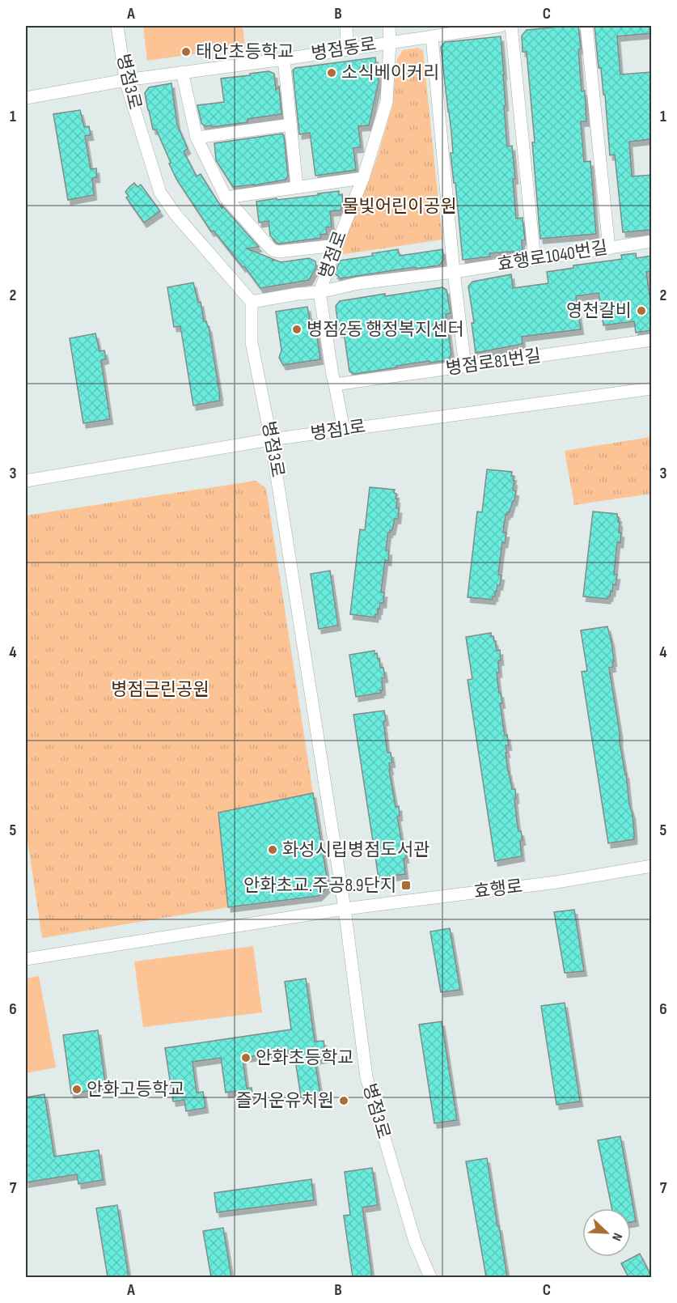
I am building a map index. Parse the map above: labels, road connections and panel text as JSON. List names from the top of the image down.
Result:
{
  "streets": {
    "street": [
      "병점동로",
      "병점3로",
      "병점로",
      "효행로1040번길",
      "병점로81번길",
      "병점1로",
      "효행로"
    ]
  },
  "crossings": [
    ["병점동로", "병점3로"],
    ["병점동로", "병점로"],
    ["병점3로", "효행로1040번길"],
    ["병점3로", "병점1로"],
    ["병점3로", "효행로"],
    ["병점로", "효행로1040번길"],
    ["병점로", "병점로81번길"],
    ["병점로", "병점1로"]
  ],
  "parks": ["물빛어린이공원", "병점근린공원"],
  "places": {
    "other": [
      "태안초등학교",
      "소식베이커리",
      "영천갈비",
      "병점2동 행정복지센터",
      "화성시립병점도서관",
      "안화초등학교",
      "안화고등학교",
      "즐거운유치원"
    ],
    "transit": ["안화초교.주공8.9단지"]
  },
  "north": "bottom right",
  "grid": {
    "columns": ["A", "B", "C"],
    "rows": [
      "1",
      "2",
      "3",
      "4",
      "5",
      "6",
      "7"
    ]
  }
}
